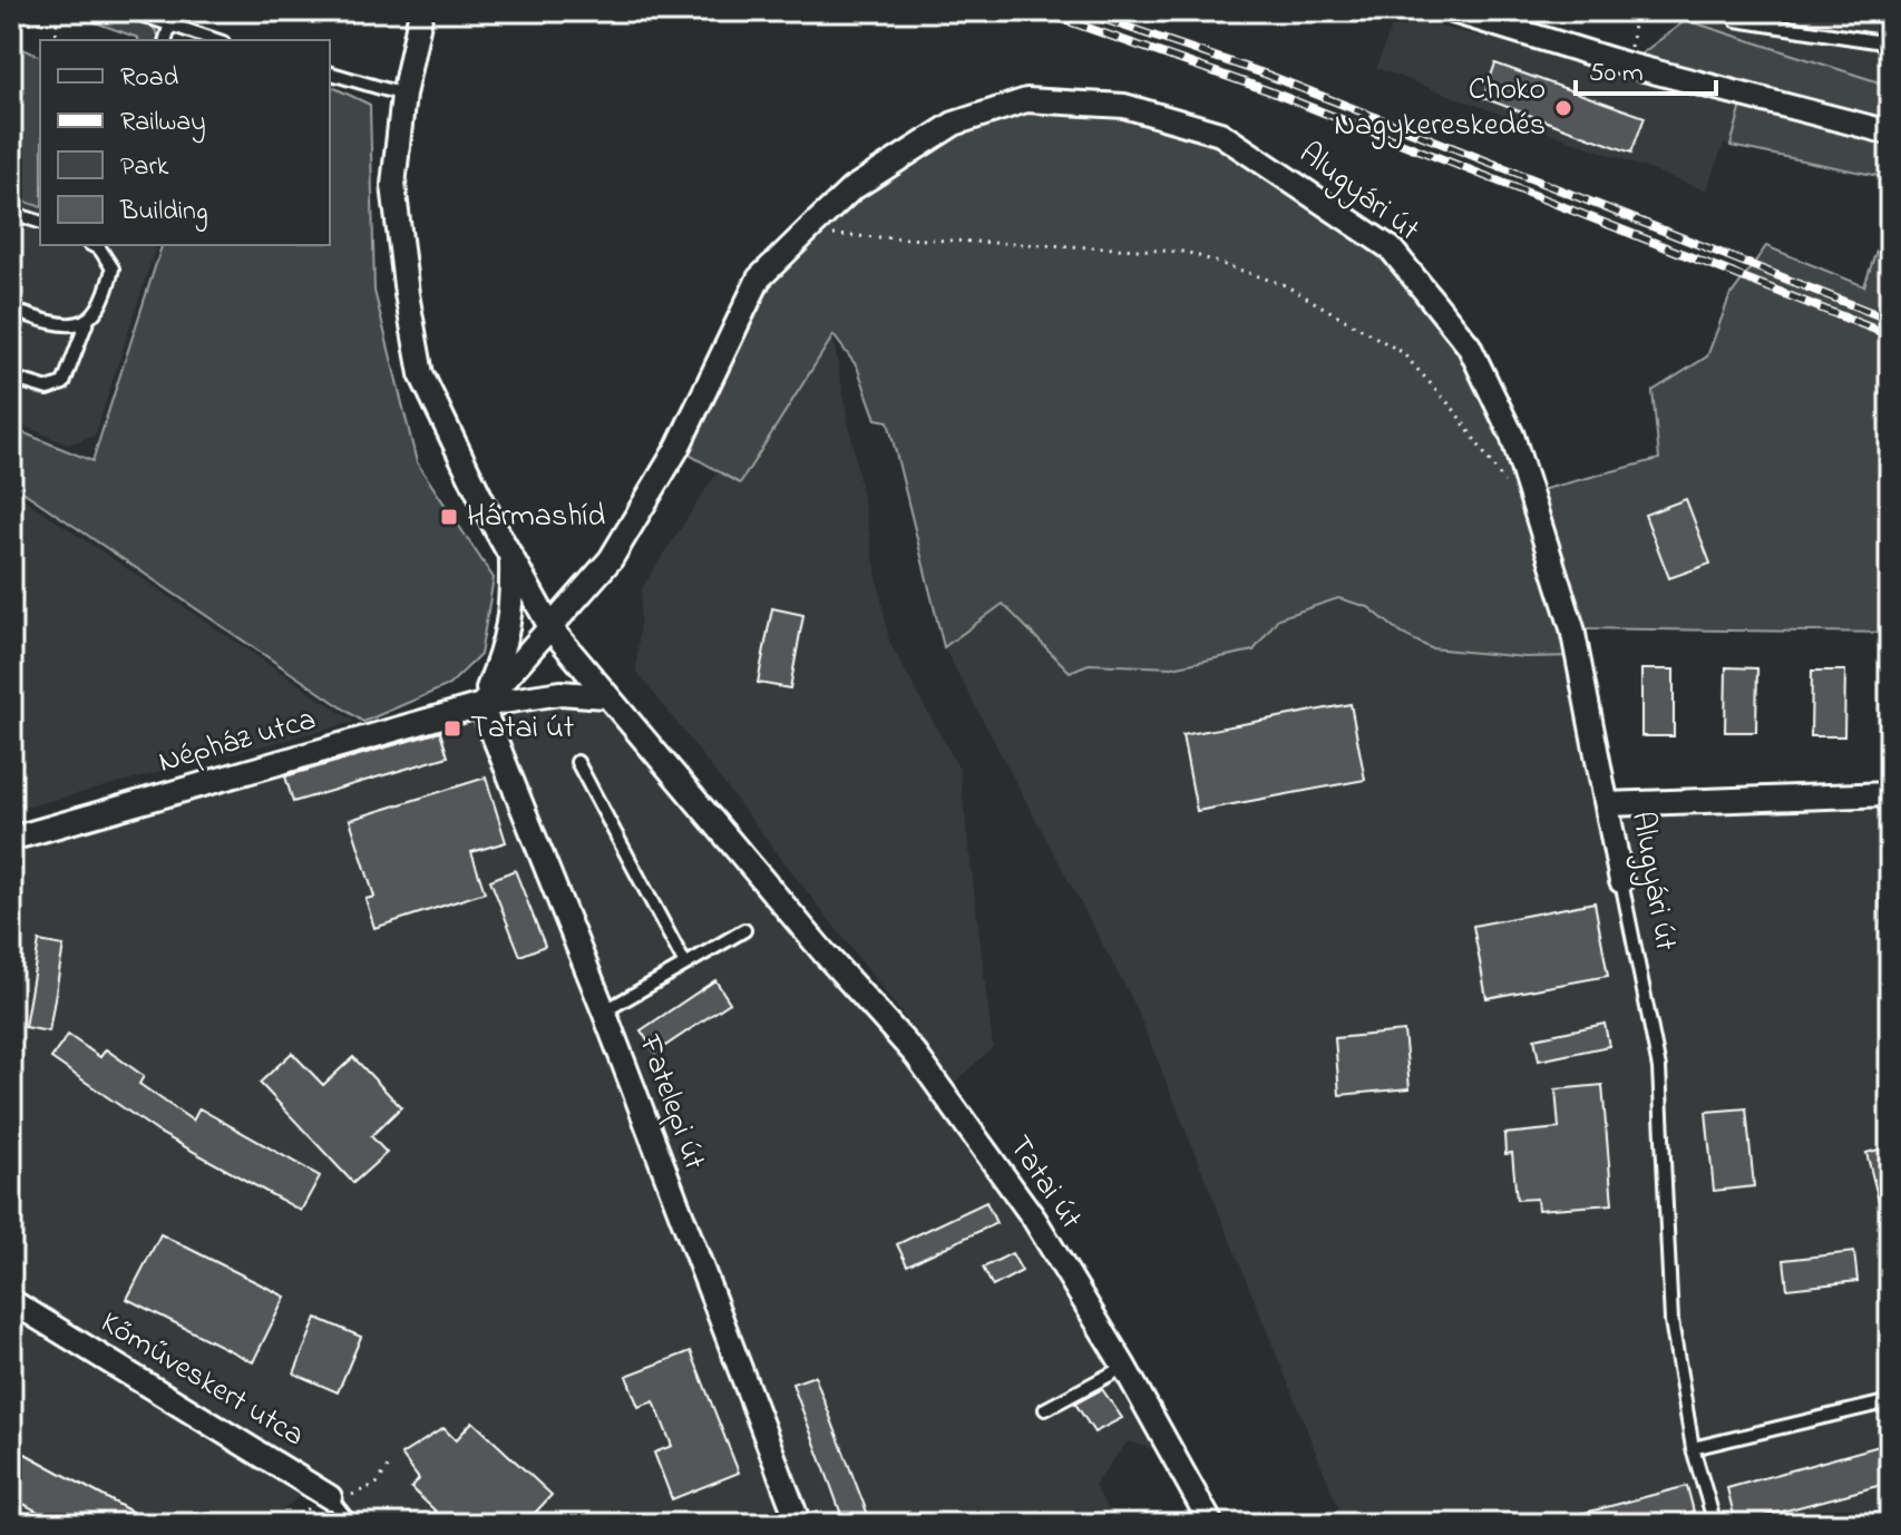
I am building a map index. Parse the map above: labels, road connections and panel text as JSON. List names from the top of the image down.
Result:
{
  "streets": {
    "street": [
      "Alugyári út",
      "Népház utca",
      "Fatelepi út",
      "Tatai út",
      "Kőműveskert utca"
    ]
  },
  "crossings": [
    ["Alugyári út", "Tatai út"],
    ["Népház utca", "Fatelepi út"],
    ["Népház utca", "Tatai út"]
  ],
  "places": {
    "other": ["Choko Nagykereskedés"],
    "transit": ["Hármashíd", "Tatai út"]
  },
  "legend": [
    "Road",
    "Railway",
    "Park",
    "Building"
  ],
  "scale_bar": "50 m"
}
